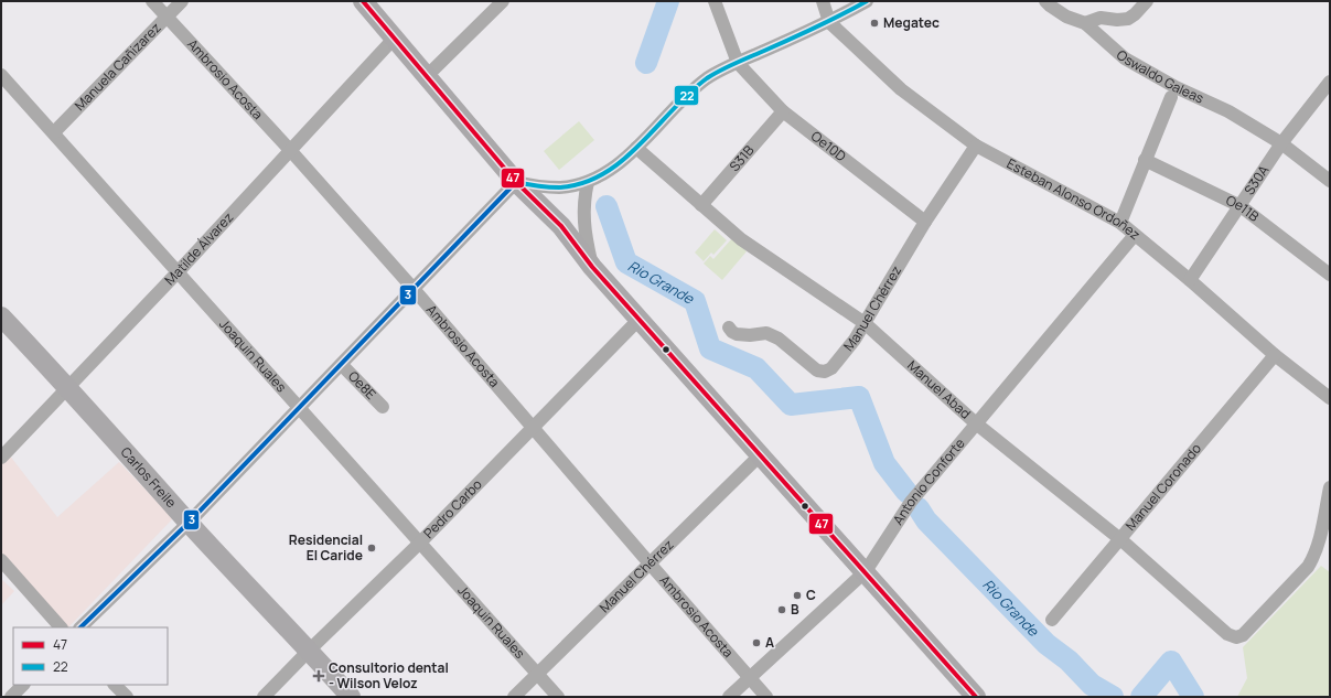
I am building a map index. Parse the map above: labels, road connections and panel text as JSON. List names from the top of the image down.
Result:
{
  "streets": {
    "street": [
      "Manuela Cañizarez",
      "Oswaldo Galeas",
      "Ambrosio Acosta",
      "Oe10D",
      "S31B",
      "S30A",
      "Esteban Alonso Ordoñez",
      "Oe11B",
      "Matilde Álvarez",
      "Manuel Chérrez",
      "Joaquin Ruales",
      "Oe8E",
      "Manuel Abad",
      "Carlos Freile",
      "Antonio Conforte",
      "Manuel Coronado",
      "Pedro Carbo"
    ]
  },
  "crossings": [
    ["Manuela Cañizarez", "Ambrosio Acosta"],
    ["Manuela Cañizarez", "Joaquin Ruales"],
    ["Oswaldo Galeas", "S30A"],
    ["Ambrosio Acosta", "Matilde Álvarez"],
    ["Ambrosio Acosta", "Manuel Chérrez"],
    ["Ambrosio Acosta", "Antonio Conforte"],
    ["Ambrosio Acosta", "Pedro Carbo"],
    ["Oe10D", "S31B"],
    ["Oe10D", "Manuel Chérrez"],
    ["S31B", "Manuel Abad"],
    ["S30A", "Esteban Alonso Ordoñez"],
    ["S30A", "Oe11B"],
    ["Esteban Alonso Ordoñez", "Manuel Chérrez"],
    ["Esteban Alonso Ordoñez", "Antonio Conforte"],
    ["Esteban Alonso Ordoñez", "Manuel Coronado"],
    ["Matilde Álvarez", "Joaquin Ruales"],
    ["Matilde Álvarez", "Carlos Freile"],
    ["Manuel Chérrez", "Joaquin Ruales"],
    ["Manuel Chérrez", "Manuel Abad"],
    ["Joaquin Ruales", "Pedro Carbo"],
    ["Manuel Abad", "Antonio Conforte"],
    ["Manuel Abad", "Manuel Coronado"],
    ["Carlos Freile", "Pedro Carbo"]
  ],
  "water": ["Rio Grande"],
  "places": {
    "other": [
      "Megatec",
      "Residencial El Caride",
      "C",
      "B",
      "A"
    ],
    "health": ["Consultorio dental - Wilson Veloz"]
  },
  "lines": ["transit line 47", "transit line 22", "transit line 3"],
  "legend": ["47", "22"]
}
